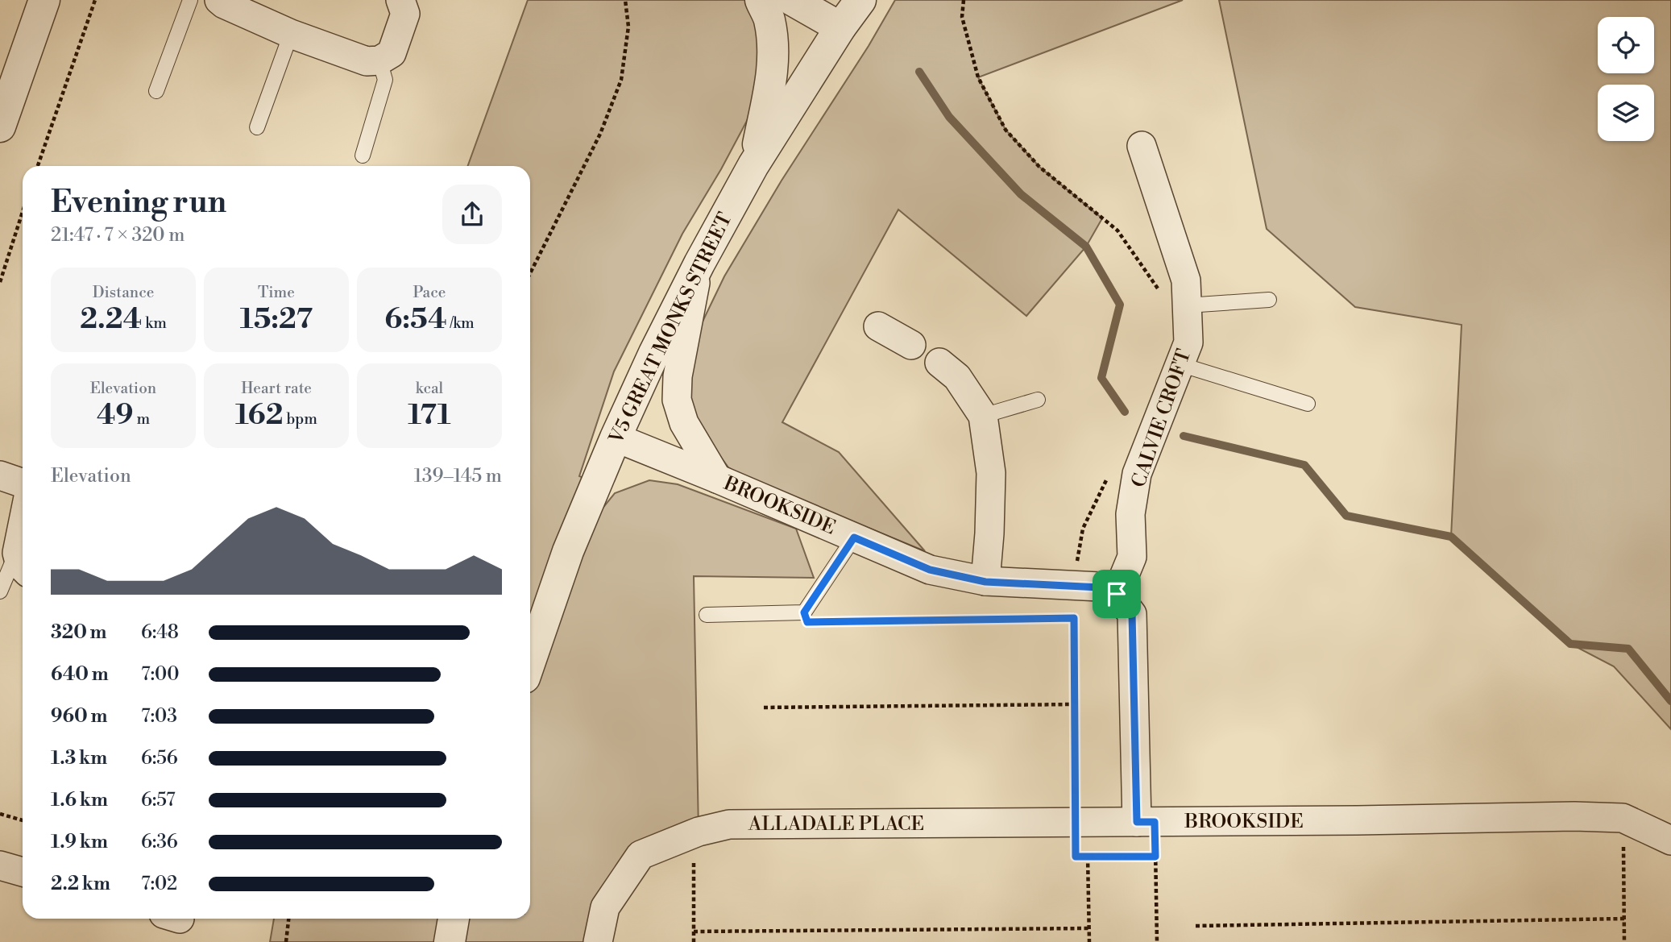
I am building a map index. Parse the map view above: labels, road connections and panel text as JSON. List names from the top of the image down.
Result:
{
  "streets": {
    "street": [
      "V5 GREAT MONKS STREET",
      "CALVIE CROFT",
      "BROOKSIDE",
      "ALLADALE PLACE"
    ]
  },
  "crossings": [
    ["V5 GREAT MONKS STREET", "BROOKSIDE"],
    ["CALVIE CROFT", "BROOKSIDE"],
    ["BROOKSIDE", "ALLADALE PLACE"]
  ],
  "page": {
    "heading": ["Evening run", "21:47 · 7 × 320 m"],
    "stats": [
      ["Distance", "2.24 km"],
      ["Time", "15:27"],
      ["Pace", "6:54 /km"],
      ["Elevation", "49 m"],
      ["Heart rate", "162 bpm"],
      ["kcal", "171"]
    ],
    "chart": ["Elevation", "139–145 m"],
    "list": [
      {
        "name": "320 m",
        "note": "6:48"
      },
      {
        "name": "640 m",
        "note": "7:00"
      },
      {
        "name": "960 m",
        "note": "7:03"
      },
      {
        "name": "1.3 km",
        "note": "6:56"
      },
      {
        "name": "1.6 km",
        "note": "6:57"
      },
      {
        "name": "1.9 km",
        "note": "6:36"
      },
      {
        "name": "2.2 km",
        "note": "7:02"
      }
    ]
  }
}
